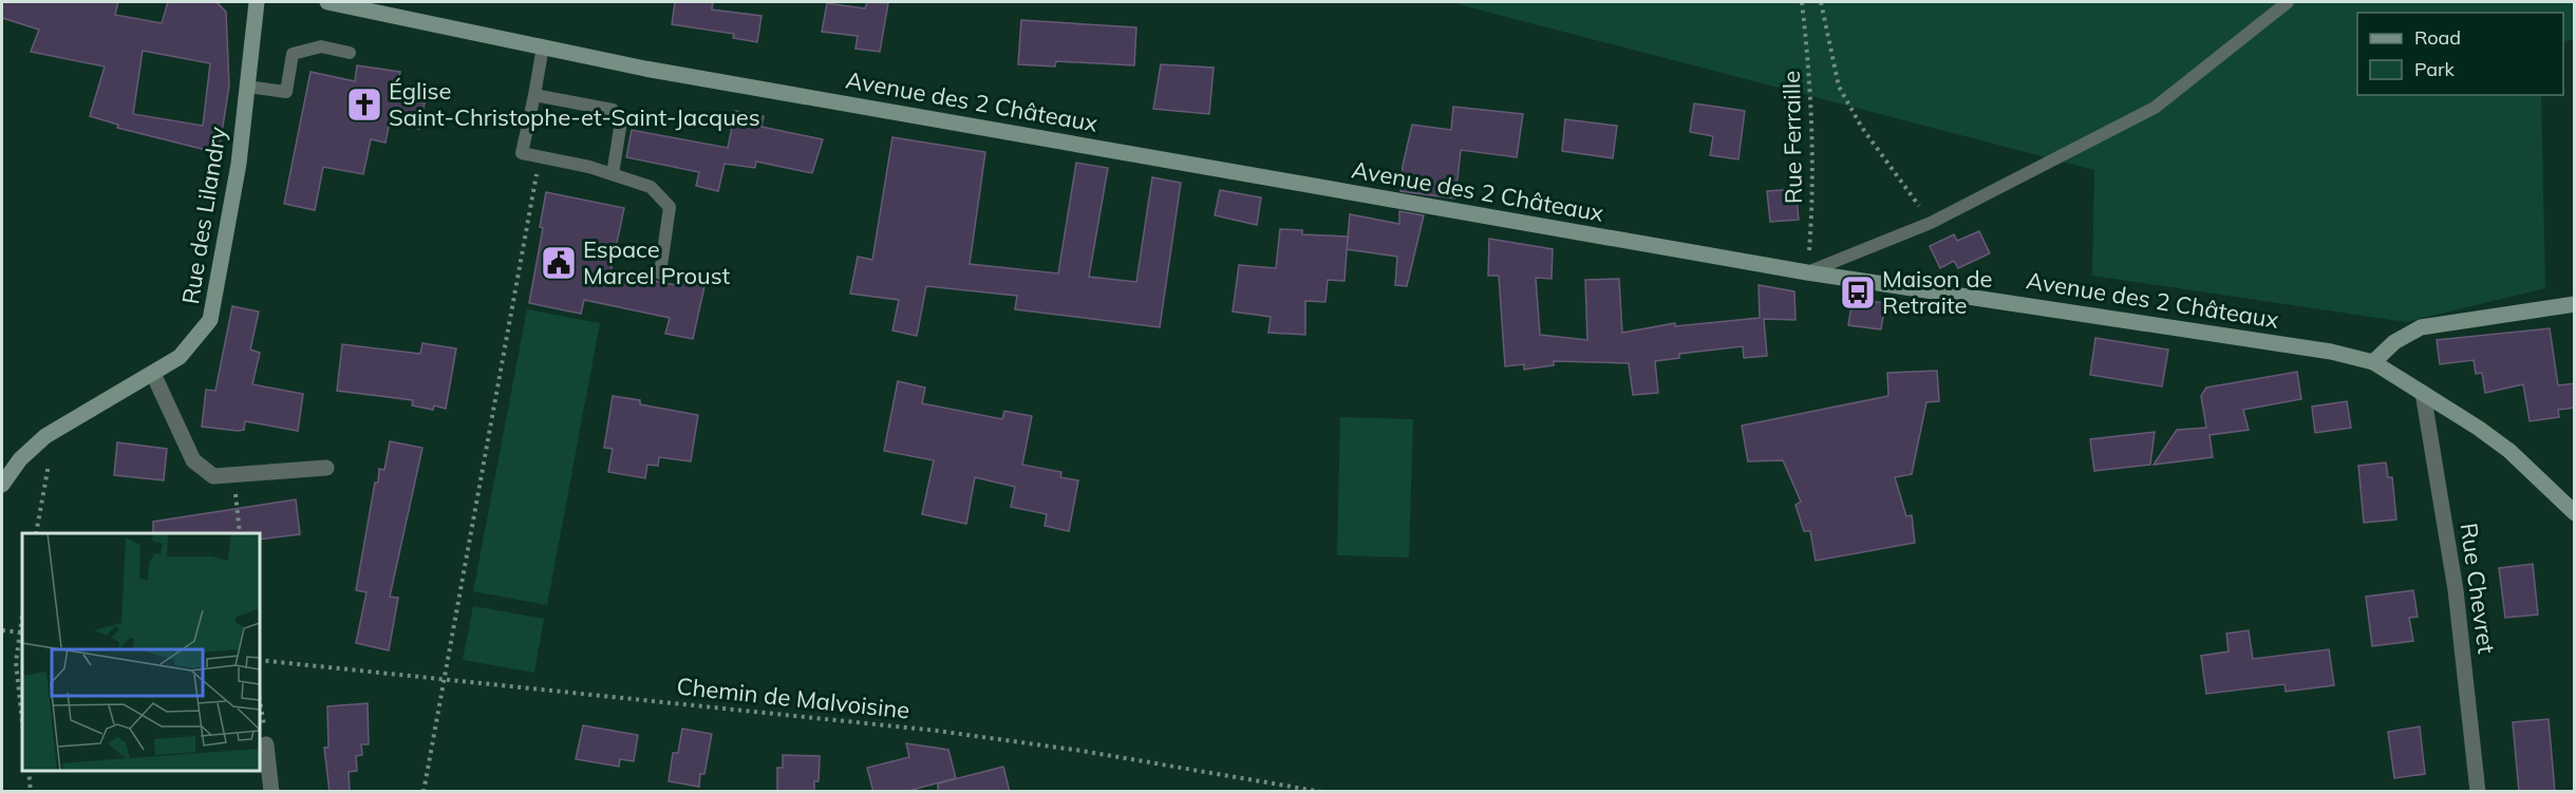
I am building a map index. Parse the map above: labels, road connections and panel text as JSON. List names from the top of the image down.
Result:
{
  "streets": {
    "main road": ["Avenue des 2 Châteaux", "Rue des Lilandry"],
    "street": ["Rue Chevret"],
    "path": ["Rue Ferraille", "Chemin de Malvoisine"]
  },
  "crossings": [
    ["Avenue des 2 Châteaux", "Rue Ferraille"],
    ["Avenue des 2 Châteaux", "Rue Chevret"]
  ],
  "places": {
    "church": ["Église Saint-Christophe-et-Saint-Jacques"],
    "public building": ["Espace Marcel Proust"],
    "bus stop": ["Maison de Retraite"]
  },
  "legend": ["Road", "Park"]
}
